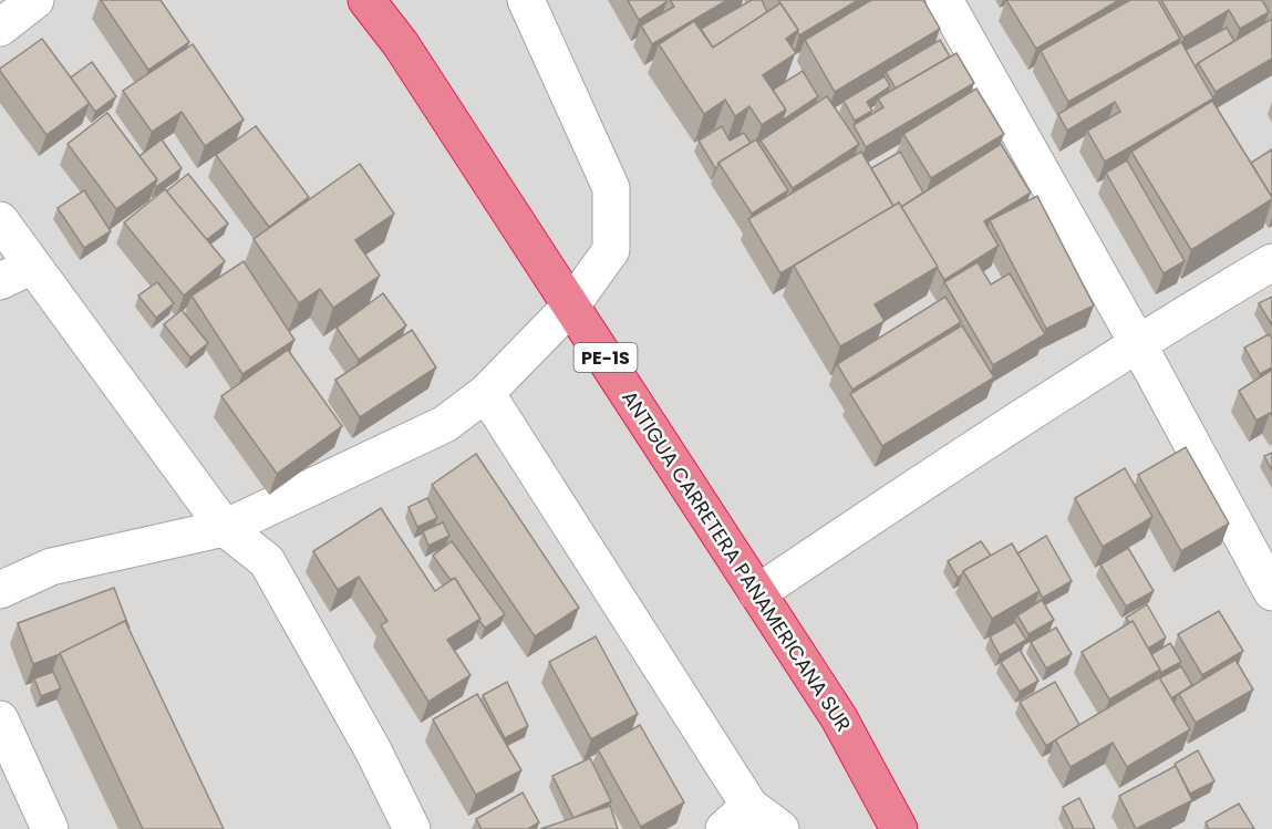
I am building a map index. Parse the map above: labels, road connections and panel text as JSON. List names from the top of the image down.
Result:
{
  "streets": {
    "highway": ["PE-1S", "ANTIGUA CARRETERA PANAMERICANA SUR"]
  }
}
